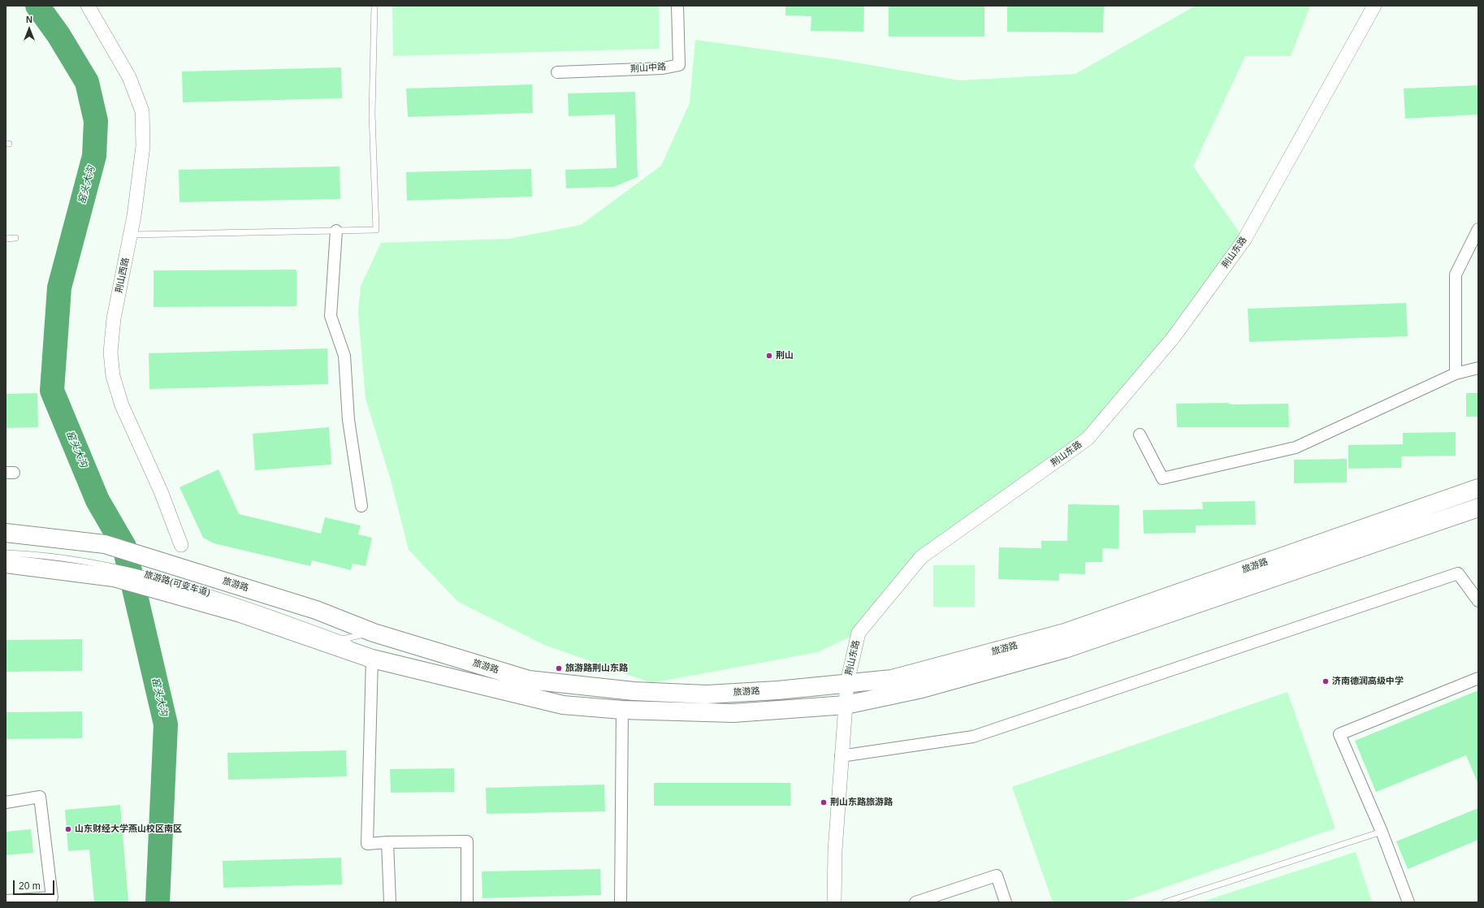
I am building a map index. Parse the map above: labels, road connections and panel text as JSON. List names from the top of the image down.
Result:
{
  "streets": {
    "main road": ["旅游路"],
    "street": ["荆山中路", "荆山东路", "荆山西路"],
    "lane": ["旅游路(可变车道)"]
  },
  "crossings": [
    ["荆山东路", "旅游路"],
    ["旅游路", "旅游路(可变车道)"]
  ],
  "water": ["窑头大沟"],
  "places": [
    "荆山",
    "旅游路荆山东路",
    "济南德润高级中学",
    "荆山东路旅游路",
    "山东财经大学燕山校区南区"
  ],
  "scale_bar": "20 m",
  "north": "top"
}
